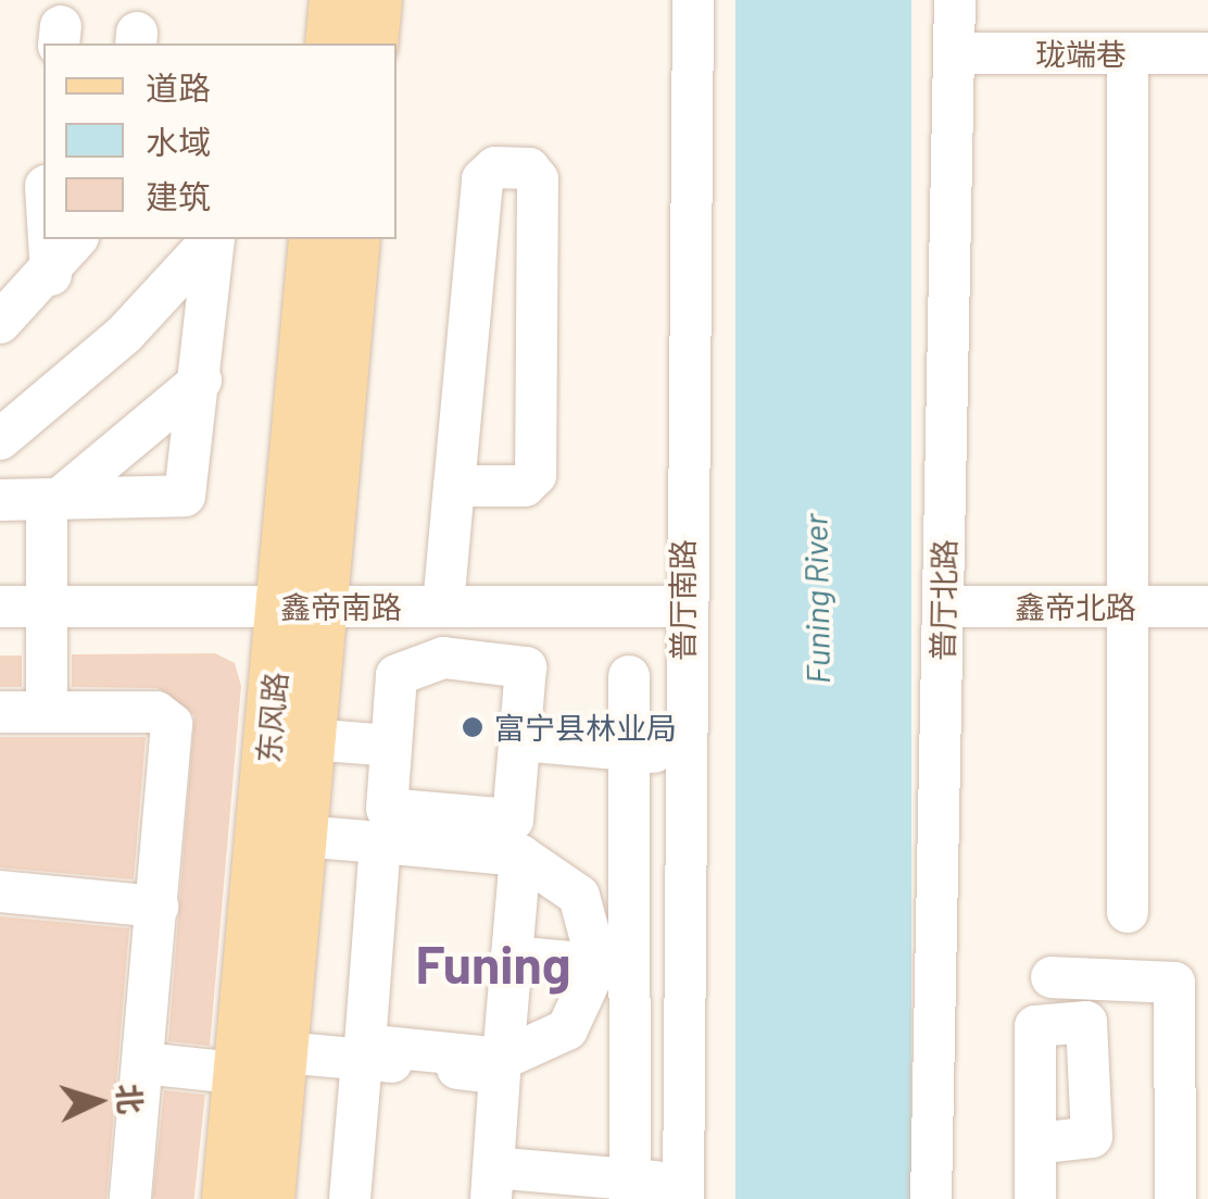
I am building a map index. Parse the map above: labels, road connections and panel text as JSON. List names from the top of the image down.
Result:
{
  "streets": {
    "main road": ["东风路"],
    "street": [
      "珑端巷",
      "普厅南路",
      "普厅北路",
      "鑫帝南路",
      "鑫帝北路"
    ]
  },
  "crossings": [
    ["珑端巷", "普厅北路"],
    ["普厅南路", "鑫帝南路"],
    ["普厅北路", "鑫帝北路"],
    ["鑫帝南路", "东风路"]
  ],
  "districts": ["Funing"],
  "water": ["Funing River"],
  "places": ["富宁县林业局"],
  "legend": ["道路", "水域", "建筑"],
  "north": "right"
}
